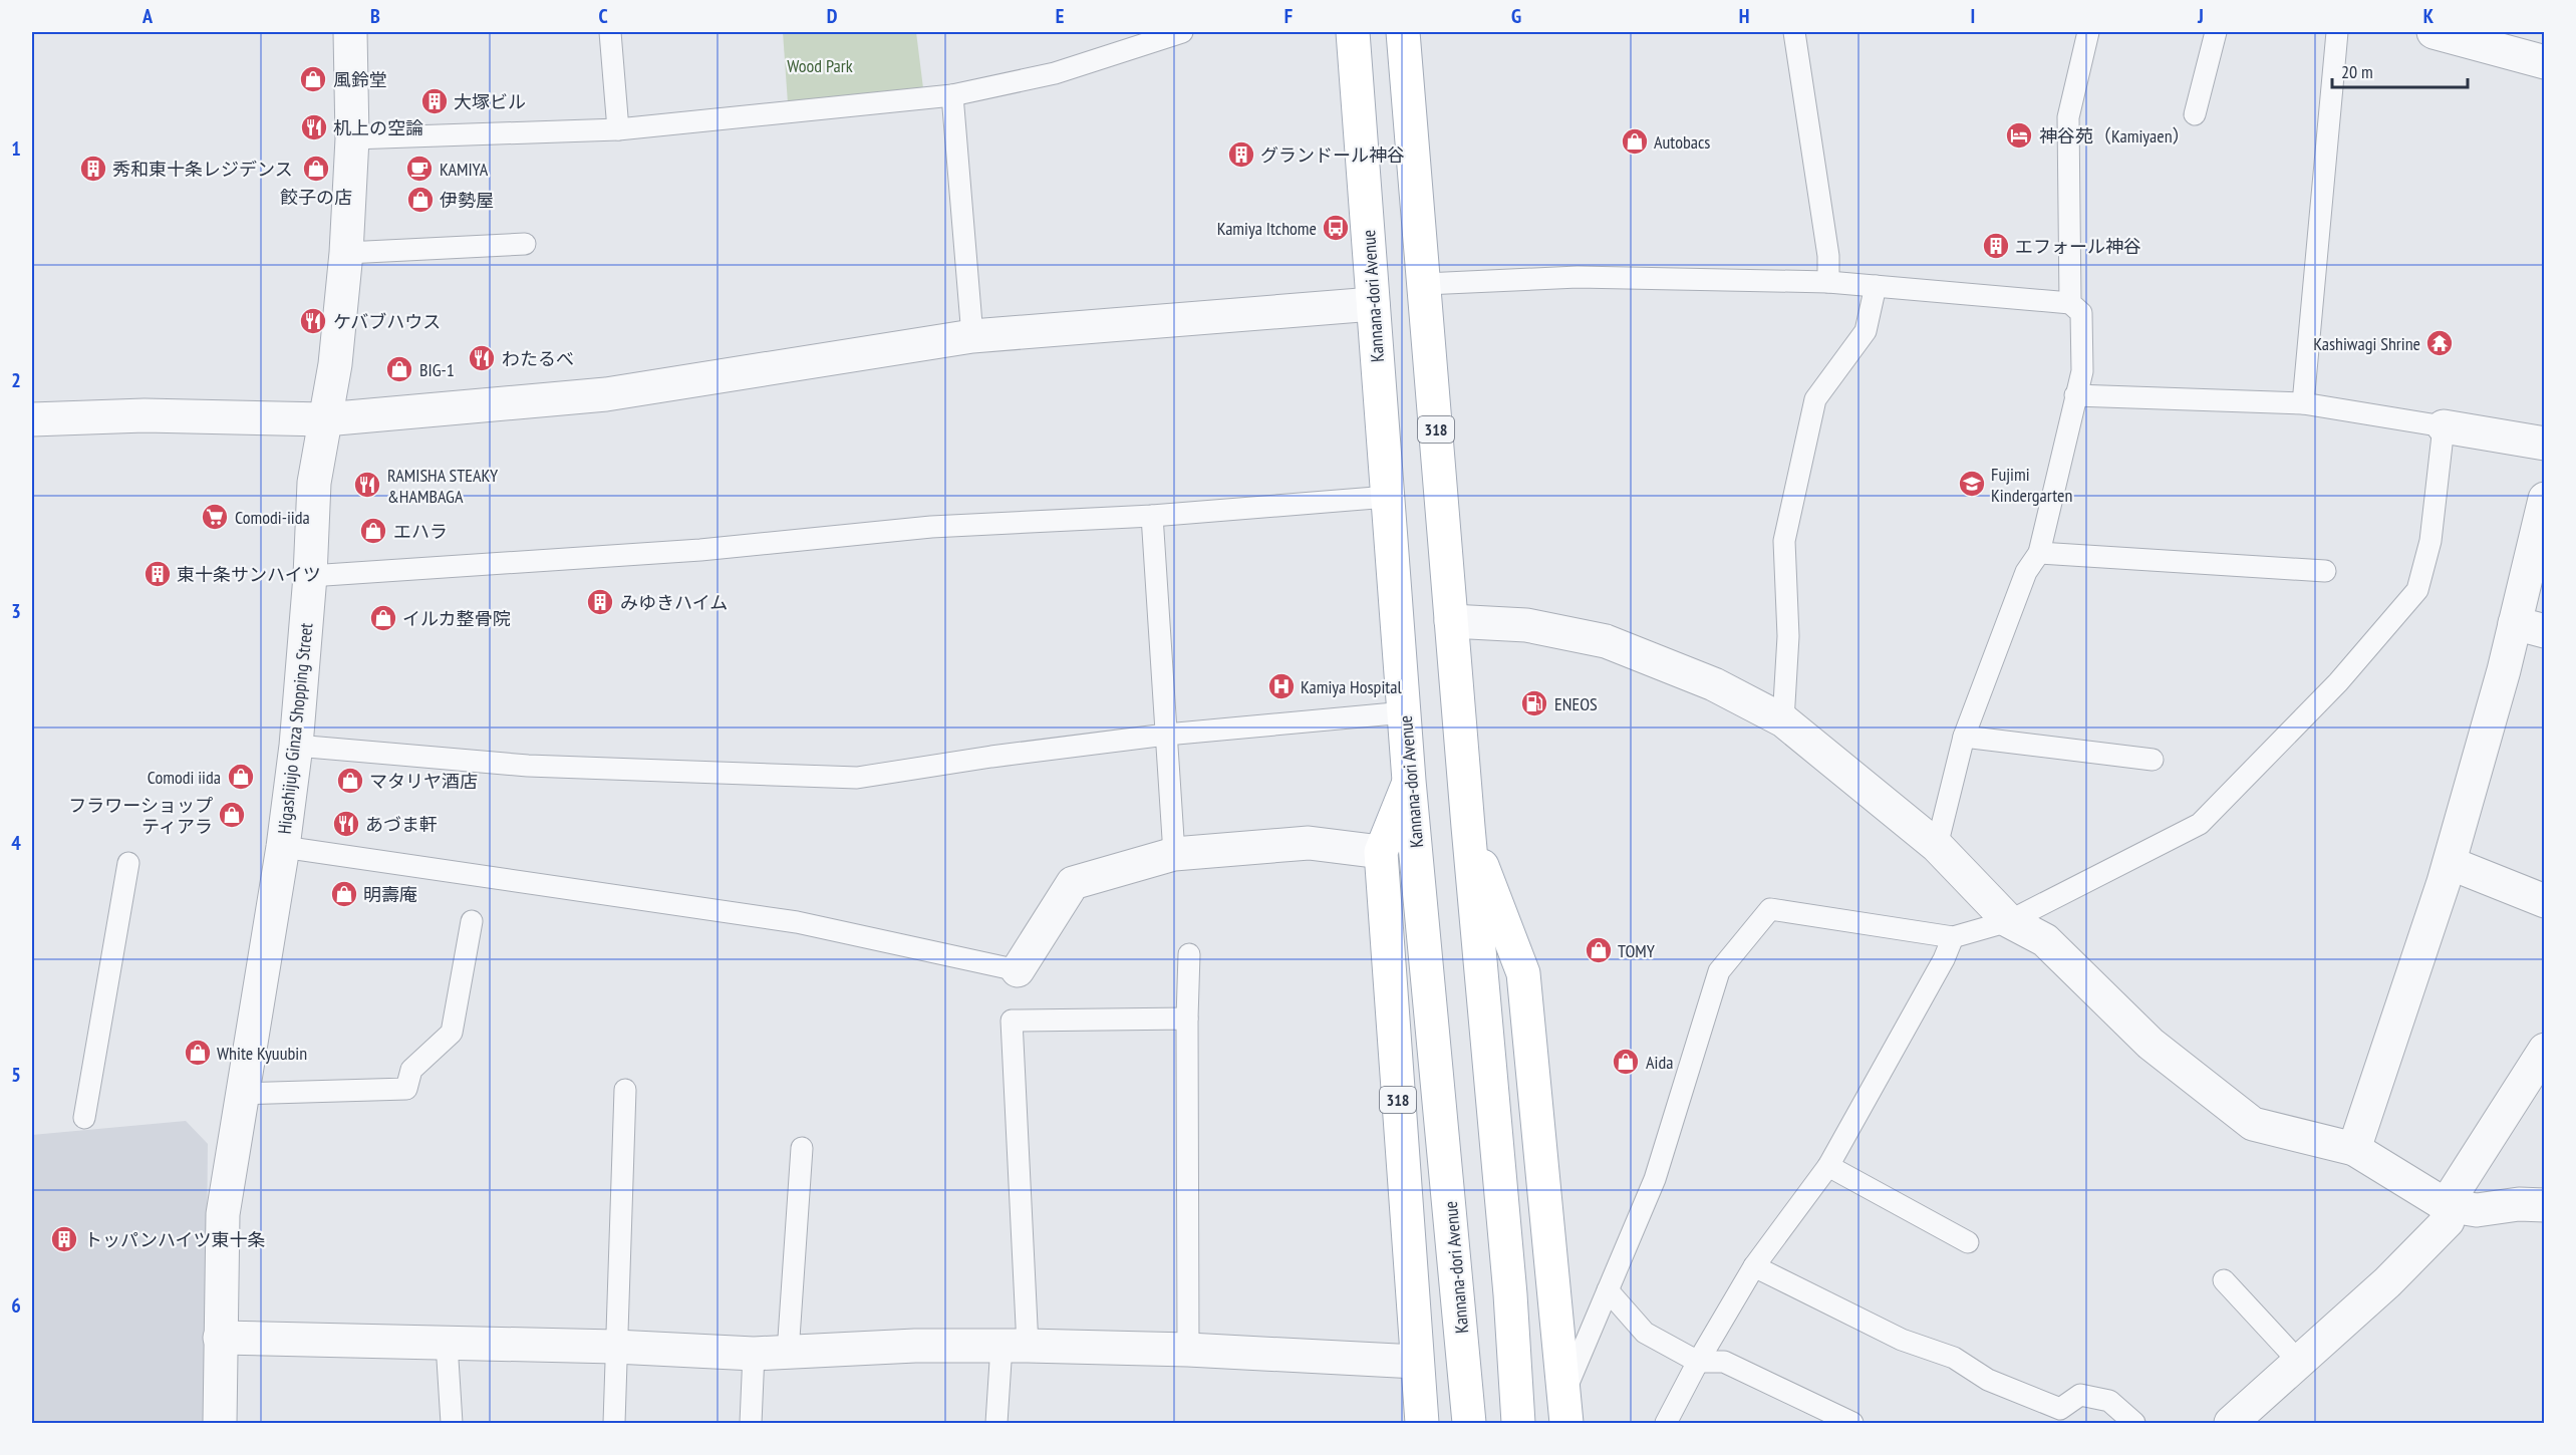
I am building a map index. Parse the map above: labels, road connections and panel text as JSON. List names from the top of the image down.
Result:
{
  "streets": {
    "main road": ["Kannana-dori Avenue", "318"],
    "street": ["Higashijujo Ginza Shopping Street"]
  },
  "crossings": [
    ["Kannana-dori Avenue", "318"]
  ],
  "parks": ["Wood Park"],
  "places": {
    "shop": [
      "風鈴堂",
      "Autobacs",
      "餃子の店",
      "伊勢屋",
      "BIG-1",
      "エハラ",
      "イルカ整骨院",
      "Comodi iida",
      "マタリヤ酒店",
      "フラワーショップ ティアラ",
      "明壽庵",
      "TOMY",
      "White Kyuubin",
      "Aida"
    ],
    "building": [
      "大塚ビル",
      "グランドール神谷",
      "秀和東十条レジデンス",
      "エフォール神谷",
      "東十条サンハイツ",
      "みゆきハイム",
      "トッパンハイツ東十条"
    ],
    "restaurant": [
      "机上の空論",
      "ケバブハウス",
      "わたるべ",
      "RAMISHA STEAKY &HAMBAGA",
      "あづま軒"
    ],
    "hotel": ["神谷苑（Kamiyaen）"],
    "cafe": ["KAMIYA"],
    "bus stop": ["Kamiya Itchome"],
    "temple": ["Kashiwagi Shrine"],
    "school or university": ["Fujimi Kindergarten"],
    "supermarket": ["Comodi-iida"],
    "hospital": ["Kamiya Hospital"],
    "fuel station": ["ENEOS"]
  },
  "scale_bar": "20 m",
  "grid": {
    "columns": [
      "A",
      "B",
      "C",
      "D",
      "E",
      "F",
      "G",
      "H",
      "I",
      "J",
      "K"
    ],
    "rows": [
      "1",
      "2",
      "3",
      "4",
      "5",
      "6"
    ]
  }
}
